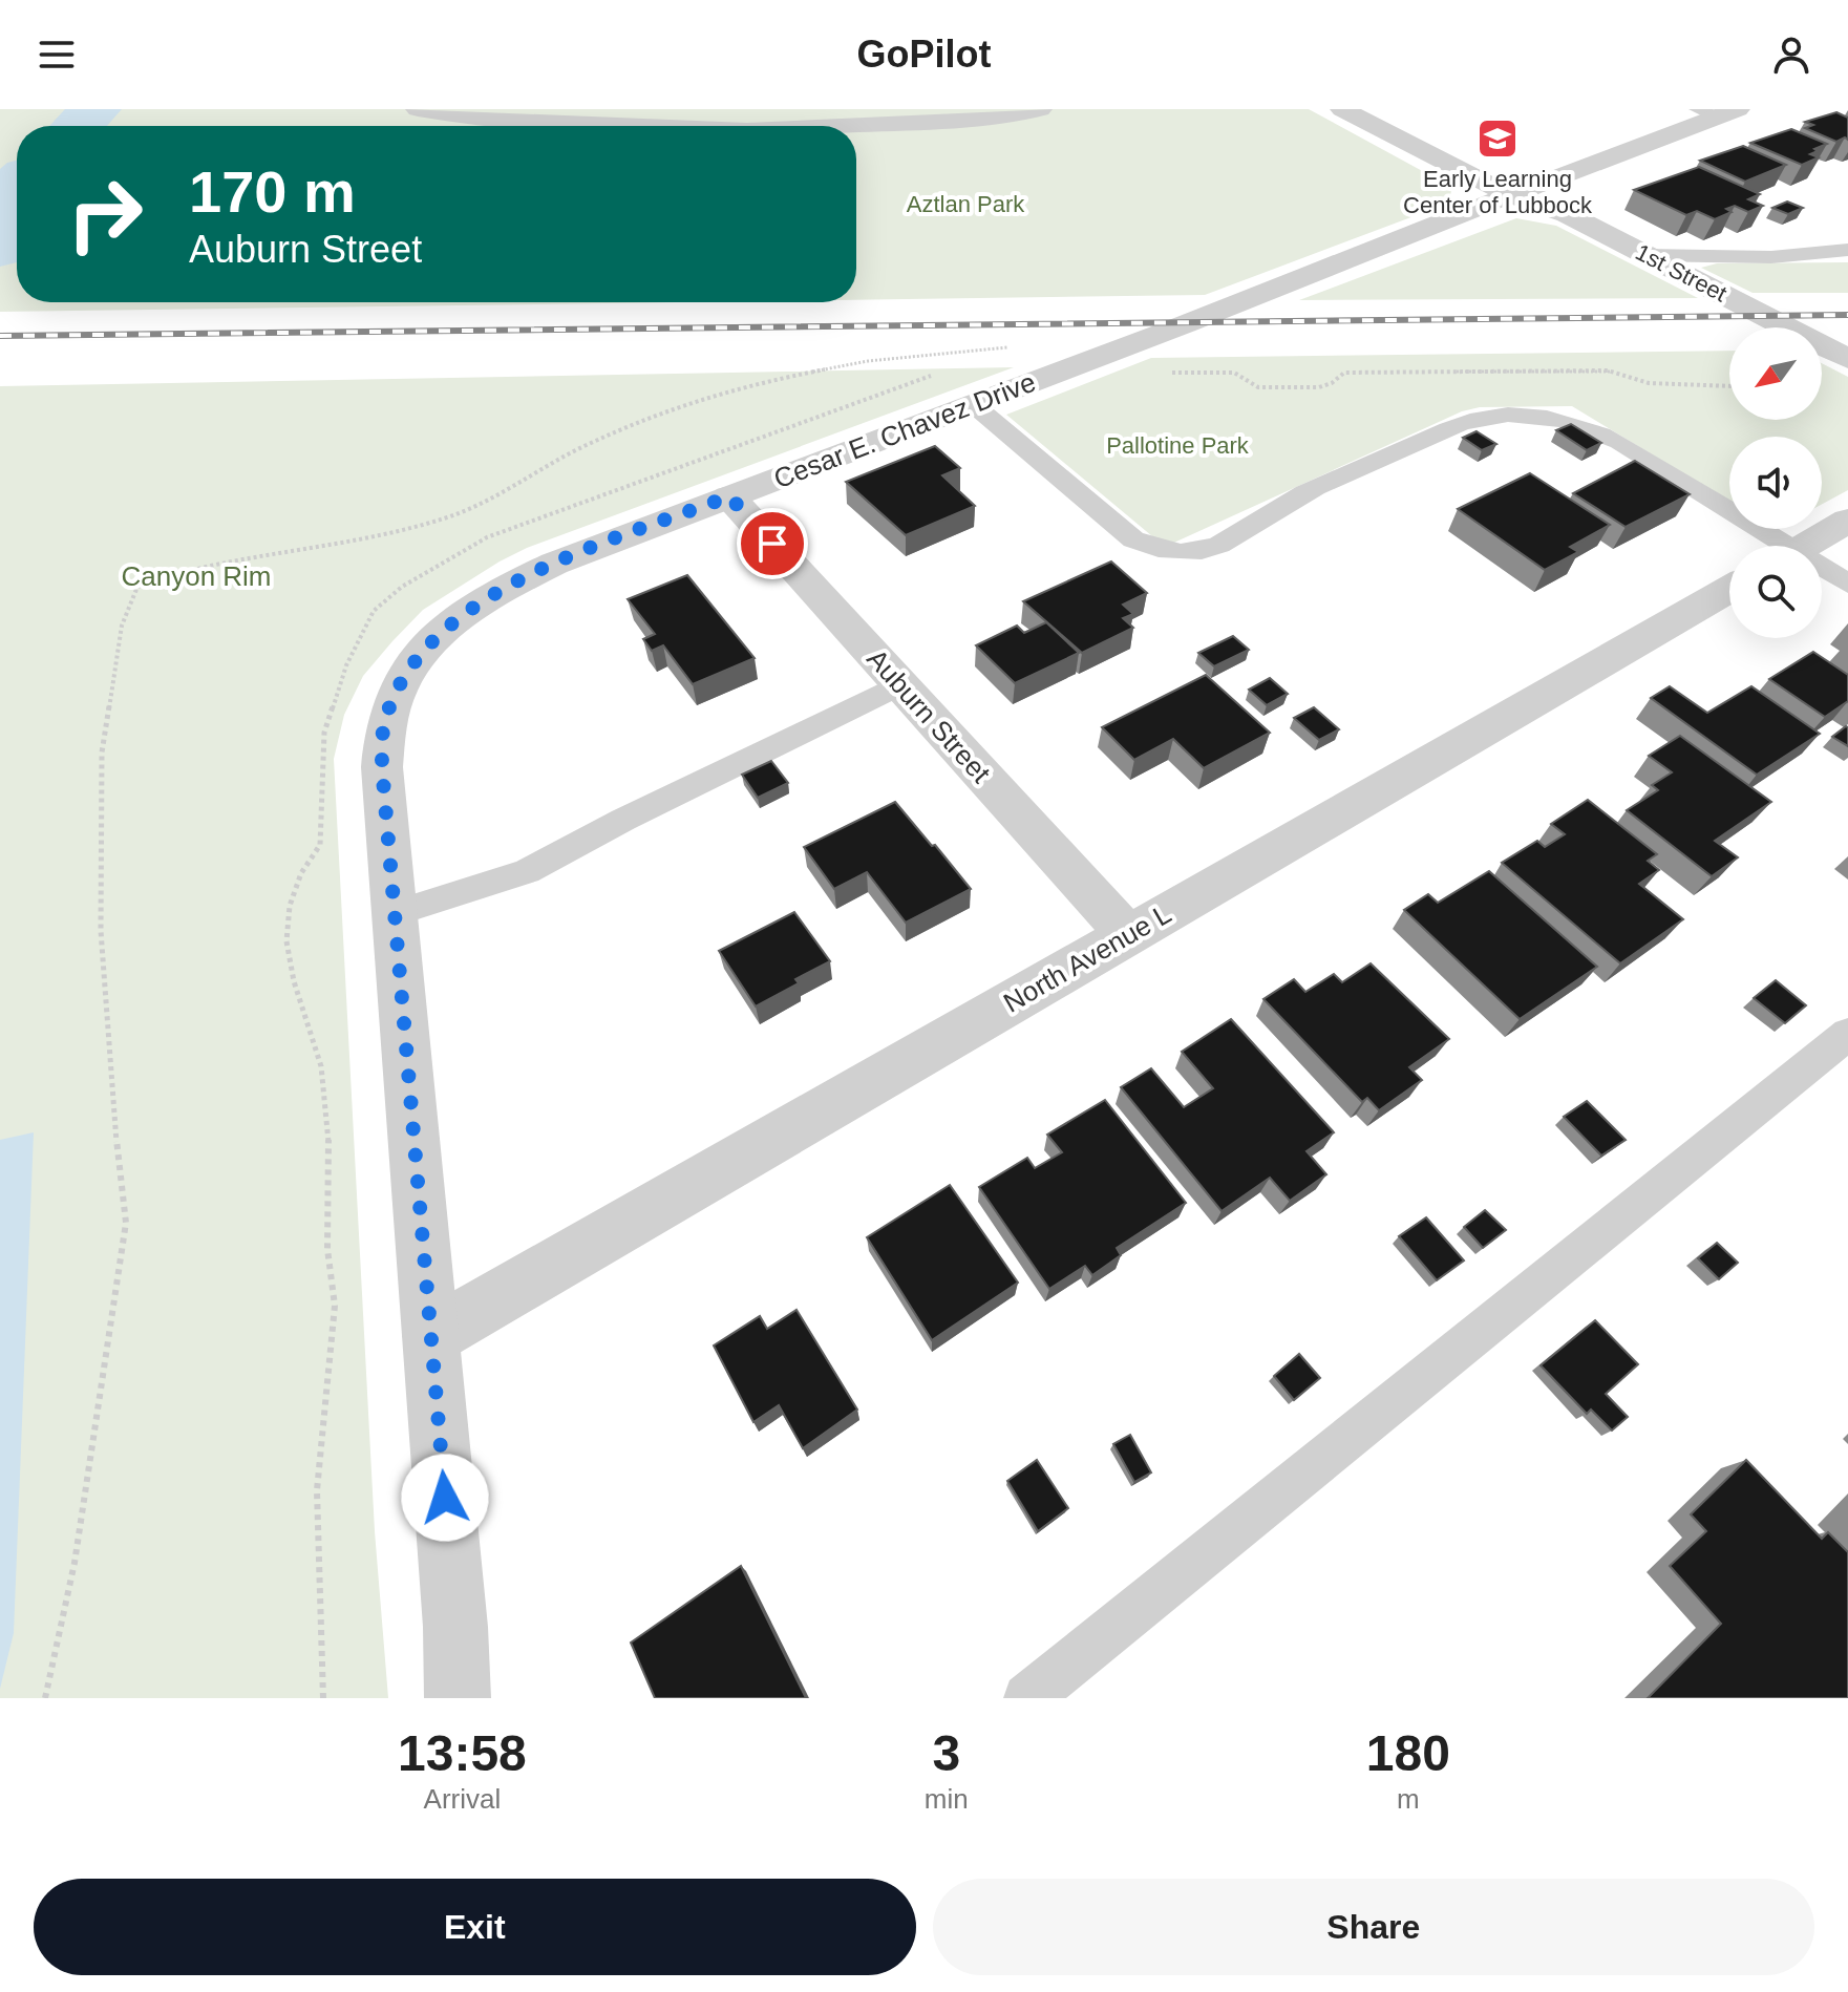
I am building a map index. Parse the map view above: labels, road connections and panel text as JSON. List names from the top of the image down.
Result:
{
  "streets": {
    "street": [
      "1st Street",
      "Cesar E. Chavez Drive",
      "Auburn Street",
      "North Avenue L"
    ]
  },
  "crossings": [
    ["1st Street", "Cesar E. Chavez Drive"],
    ["Cesar E. Chavez Drive", "Auburn Street"],
    ["Cesar E. Chavez Drive", "North Avenue L"],
    ["Auburn Street", "North Avenue L"]
  ],
  "parks": ["Aztlan Park", "Pallotine Park", "Canyon Rim"],
  "places": {
    "school or university": ["Early Learning Center of Lubbock"]
  },
  "north": "bottom left",
  "page": {
    "header": "GoPilot",
    "turn": ["170 m", "Auburn Street"],
    "eta": [
      "13:58",
      "Arrival",
      "3",
      "min",
      "180",
      "m"
    ],
    "buttons": ["Exit", "Share"]
  }
}
